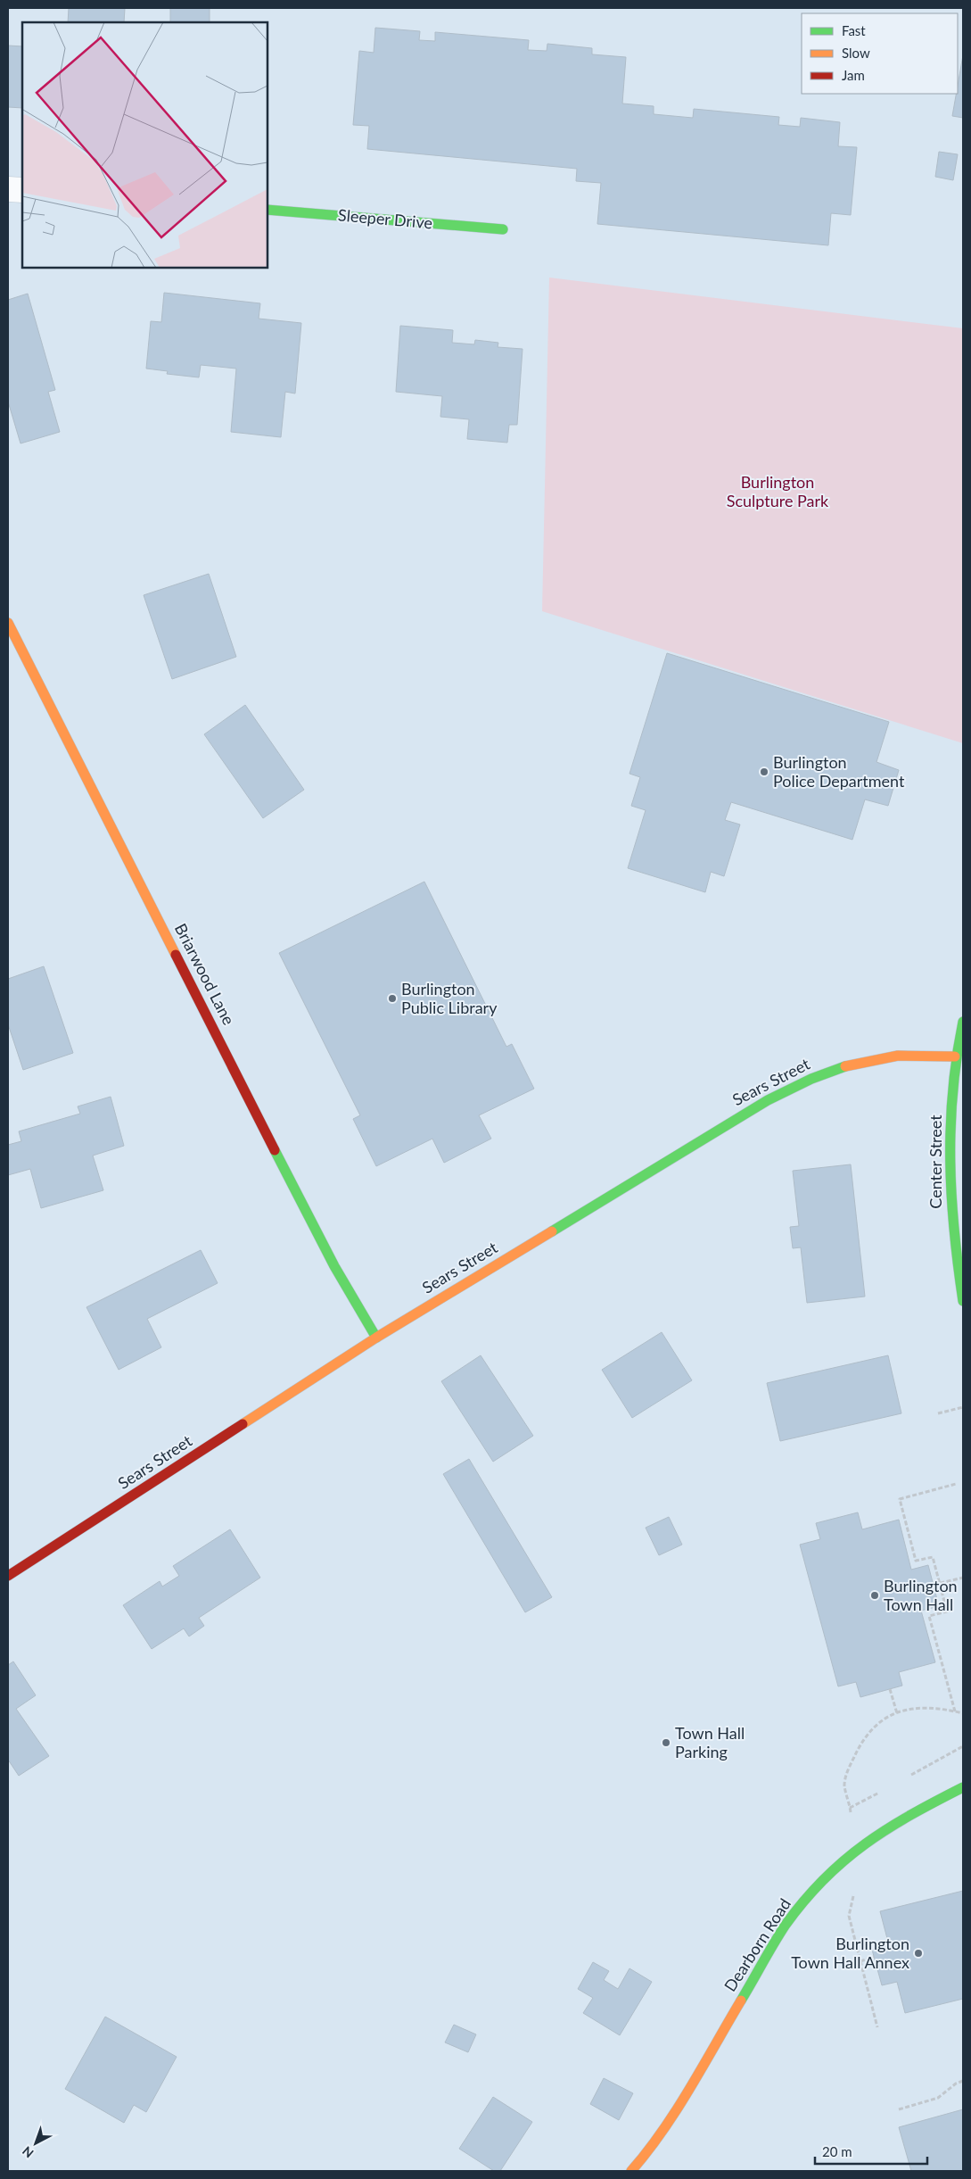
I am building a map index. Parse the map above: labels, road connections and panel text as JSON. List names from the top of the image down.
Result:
{
  "streets": {
    "street": [
      "Sleeper Drive",
      "Briarwood Lane",
      "Sears Street",
      "Center Street",
      "Dearborn Road"
    ]
  },
  "crossings": [
    ["Briarwood Lane", "Sears Street"],
    ["Sears Street", "Center Street"]
  ],
  "parks": ["Burlington Sculpture Park"],
  "places": [
    "Burlington Police Department",
    "Burlington Public Library",
    "Burlington Town Hall",
    "Town Hall Parking",
    "Burlington Town Hall Annex"
  ],
  "legend": ["Fast", "Slow", "Jam"],
  "scale_bar": "20 m",
  "north": "bottom left"
}
